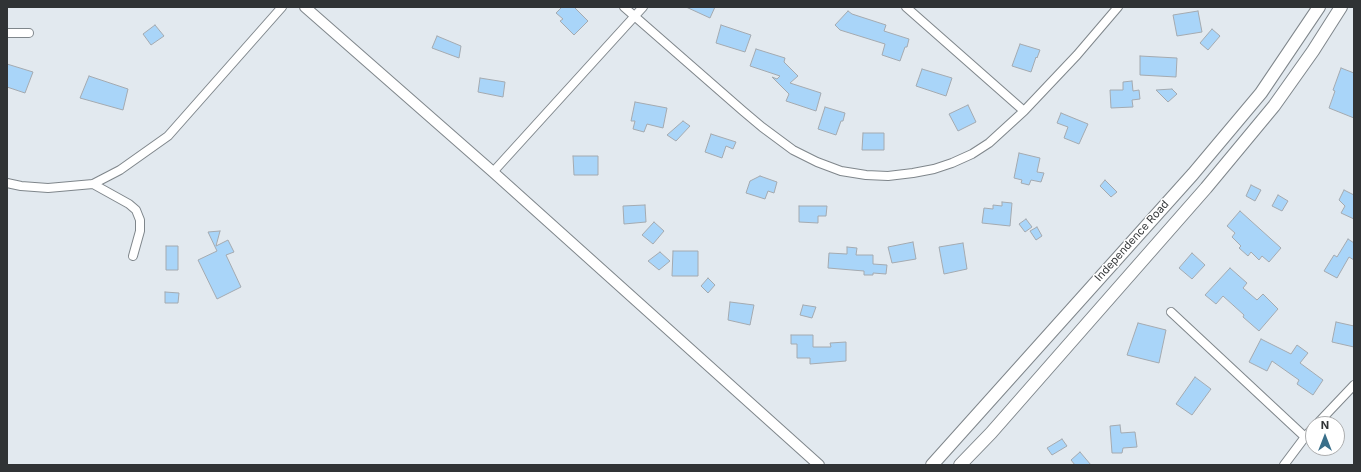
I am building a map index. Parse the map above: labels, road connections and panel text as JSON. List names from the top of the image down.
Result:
{
  "streets": {
    "main road": ["Independence Road"]
  },
  "north": "top"
}
